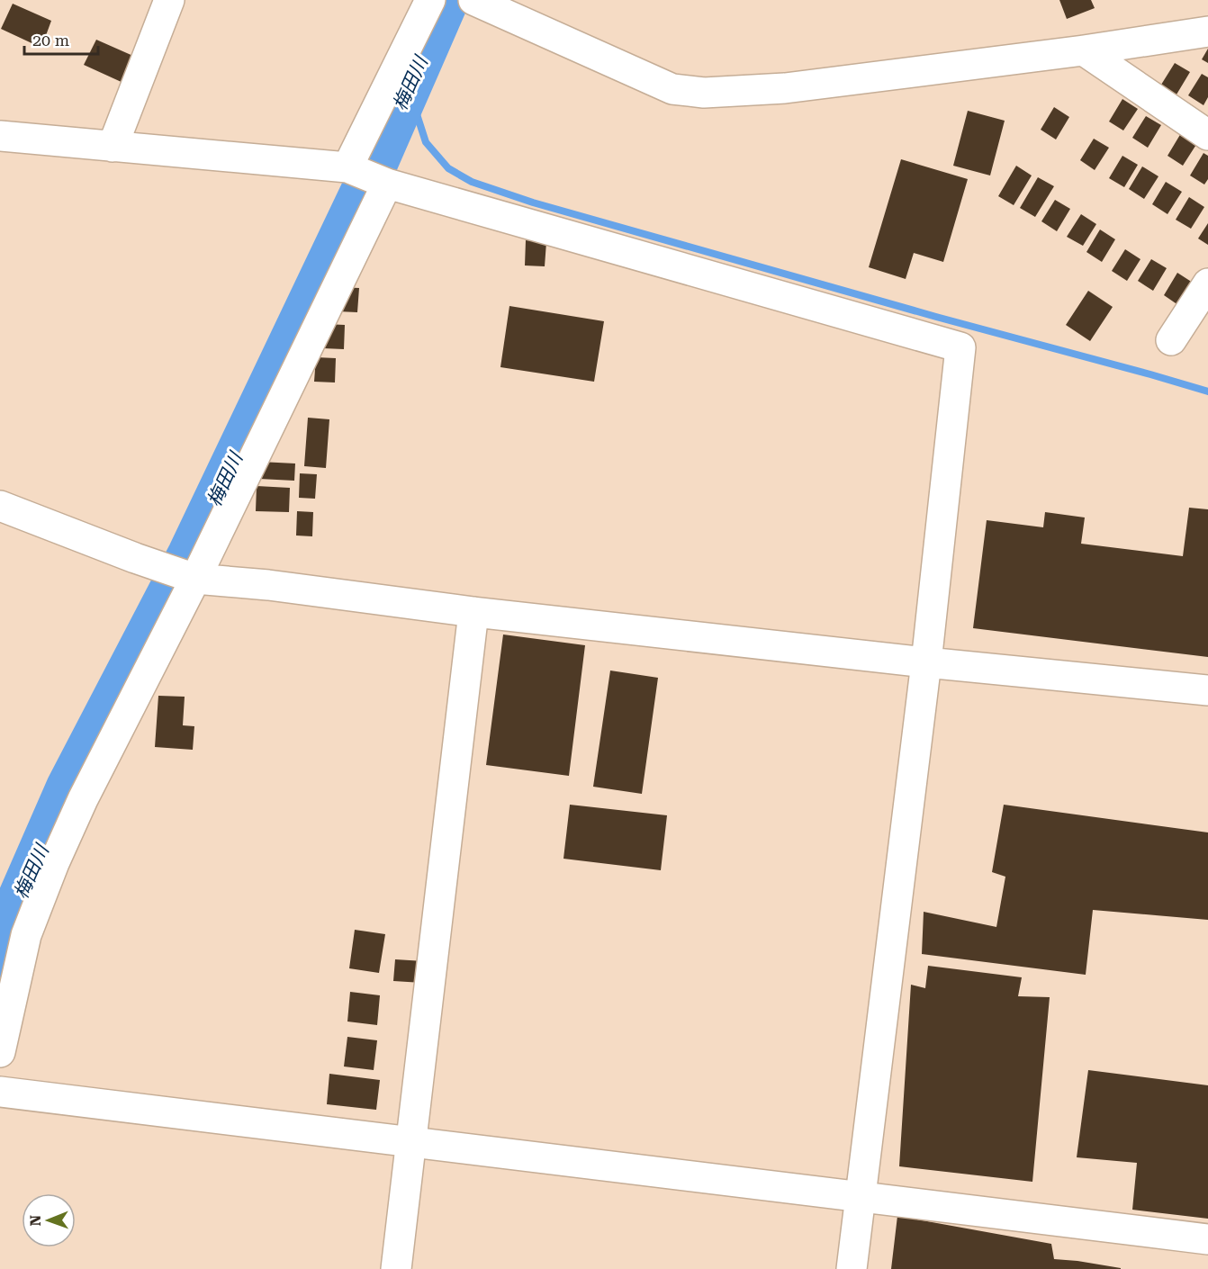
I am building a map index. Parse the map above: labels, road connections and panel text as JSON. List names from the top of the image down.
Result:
{
  "water": ["梅田川"],
  "scale_bar": "20 m",
  "north": "left"
}
